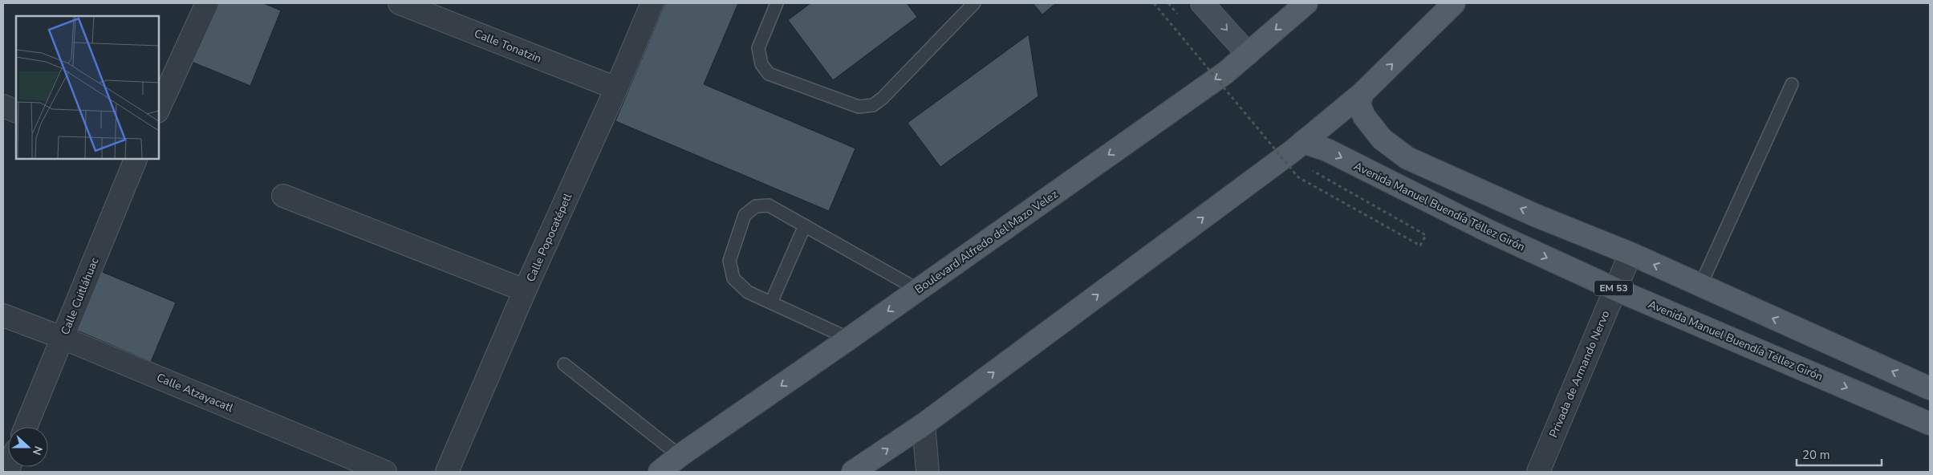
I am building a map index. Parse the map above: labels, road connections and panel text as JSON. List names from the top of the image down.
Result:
{
  "streets": {
    "main road": ["Avenida Manuel Buendía Téllez Girón", "Boulevard Alfredo del Mazo Velez", "EM 53"],
    "street": [
      "Calle Tonatzin",
      "Calle Popocatépetl",
      "Calle Cuitláhuac",
      "Privada de Armando Nervo",
      "Calle Atzayacatl"
    ]
  },
  "crossings": [
    ["Calle Tonatzin", "Calle Popocatépetl"],
    ["Avenida Manuel Buendía Téllez Girón", "Privada de Armando Nervo"],
    ["Calle Cuitláhuac", "Calle Atzayacatl"]
  ],
  "scale_bar": "20 m",
  "north": "right"
}
